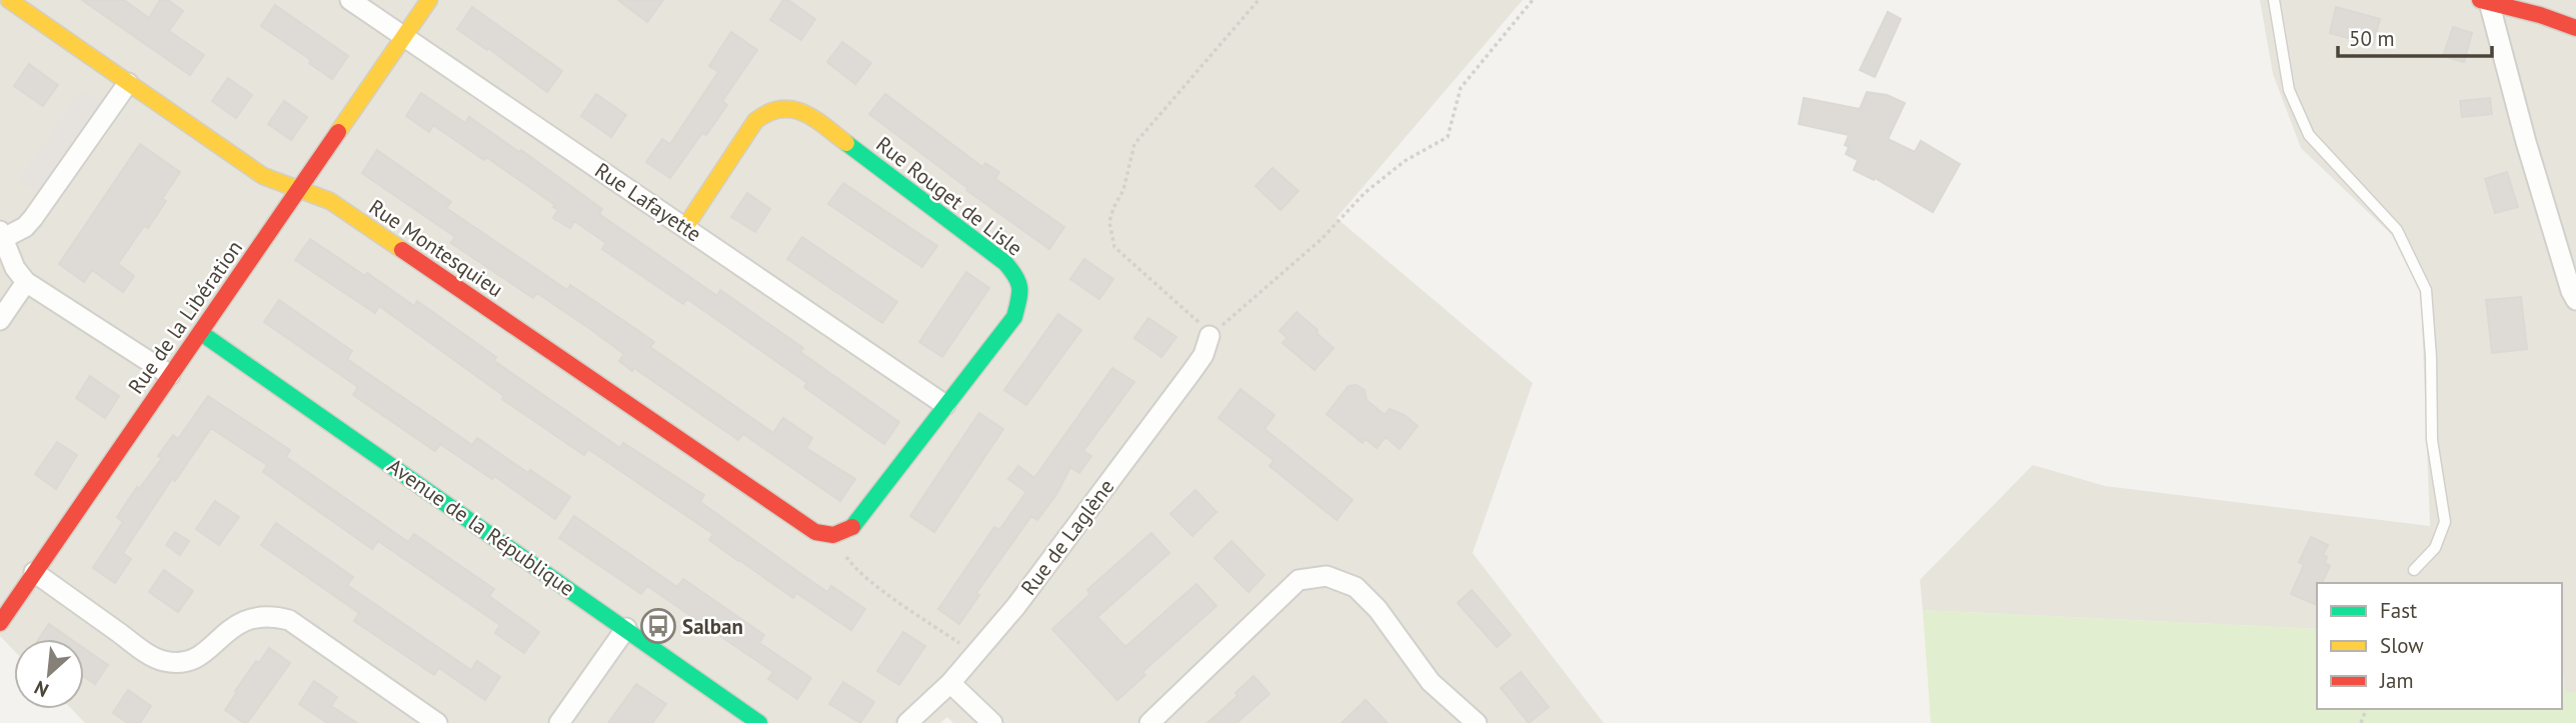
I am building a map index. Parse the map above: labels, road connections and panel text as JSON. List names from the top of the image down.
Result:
{
  "streets": {
    "street": [
      "Rue Rouget de Lisle",
      "Rue Lafayette",
      "Rue Montesquieu",
      "Rue de la Libération",
      "Avenue de la République",
      "Rue de Laglène"
    ]
  },
  "crossings": [
    ["Rue Rouget de Lisle", "Rue Lafayette"],
    ["Rue Rouget de Lisle", "Rue Montesquieu"],
    ["Rue Lafayette", "Rue de la Libération"],
    ["Rue Montesquieu", "Rue de la Libération"],
    ["Rue de la Libération", "Avenue de la République"]
  ],
  "places": {
    "bus stop": ["Salban"]
  },
  "legend": ["Fast", "Slow", "Jam"],
  "scale_bar": "50 m",
  "north": "bottom left"
}
